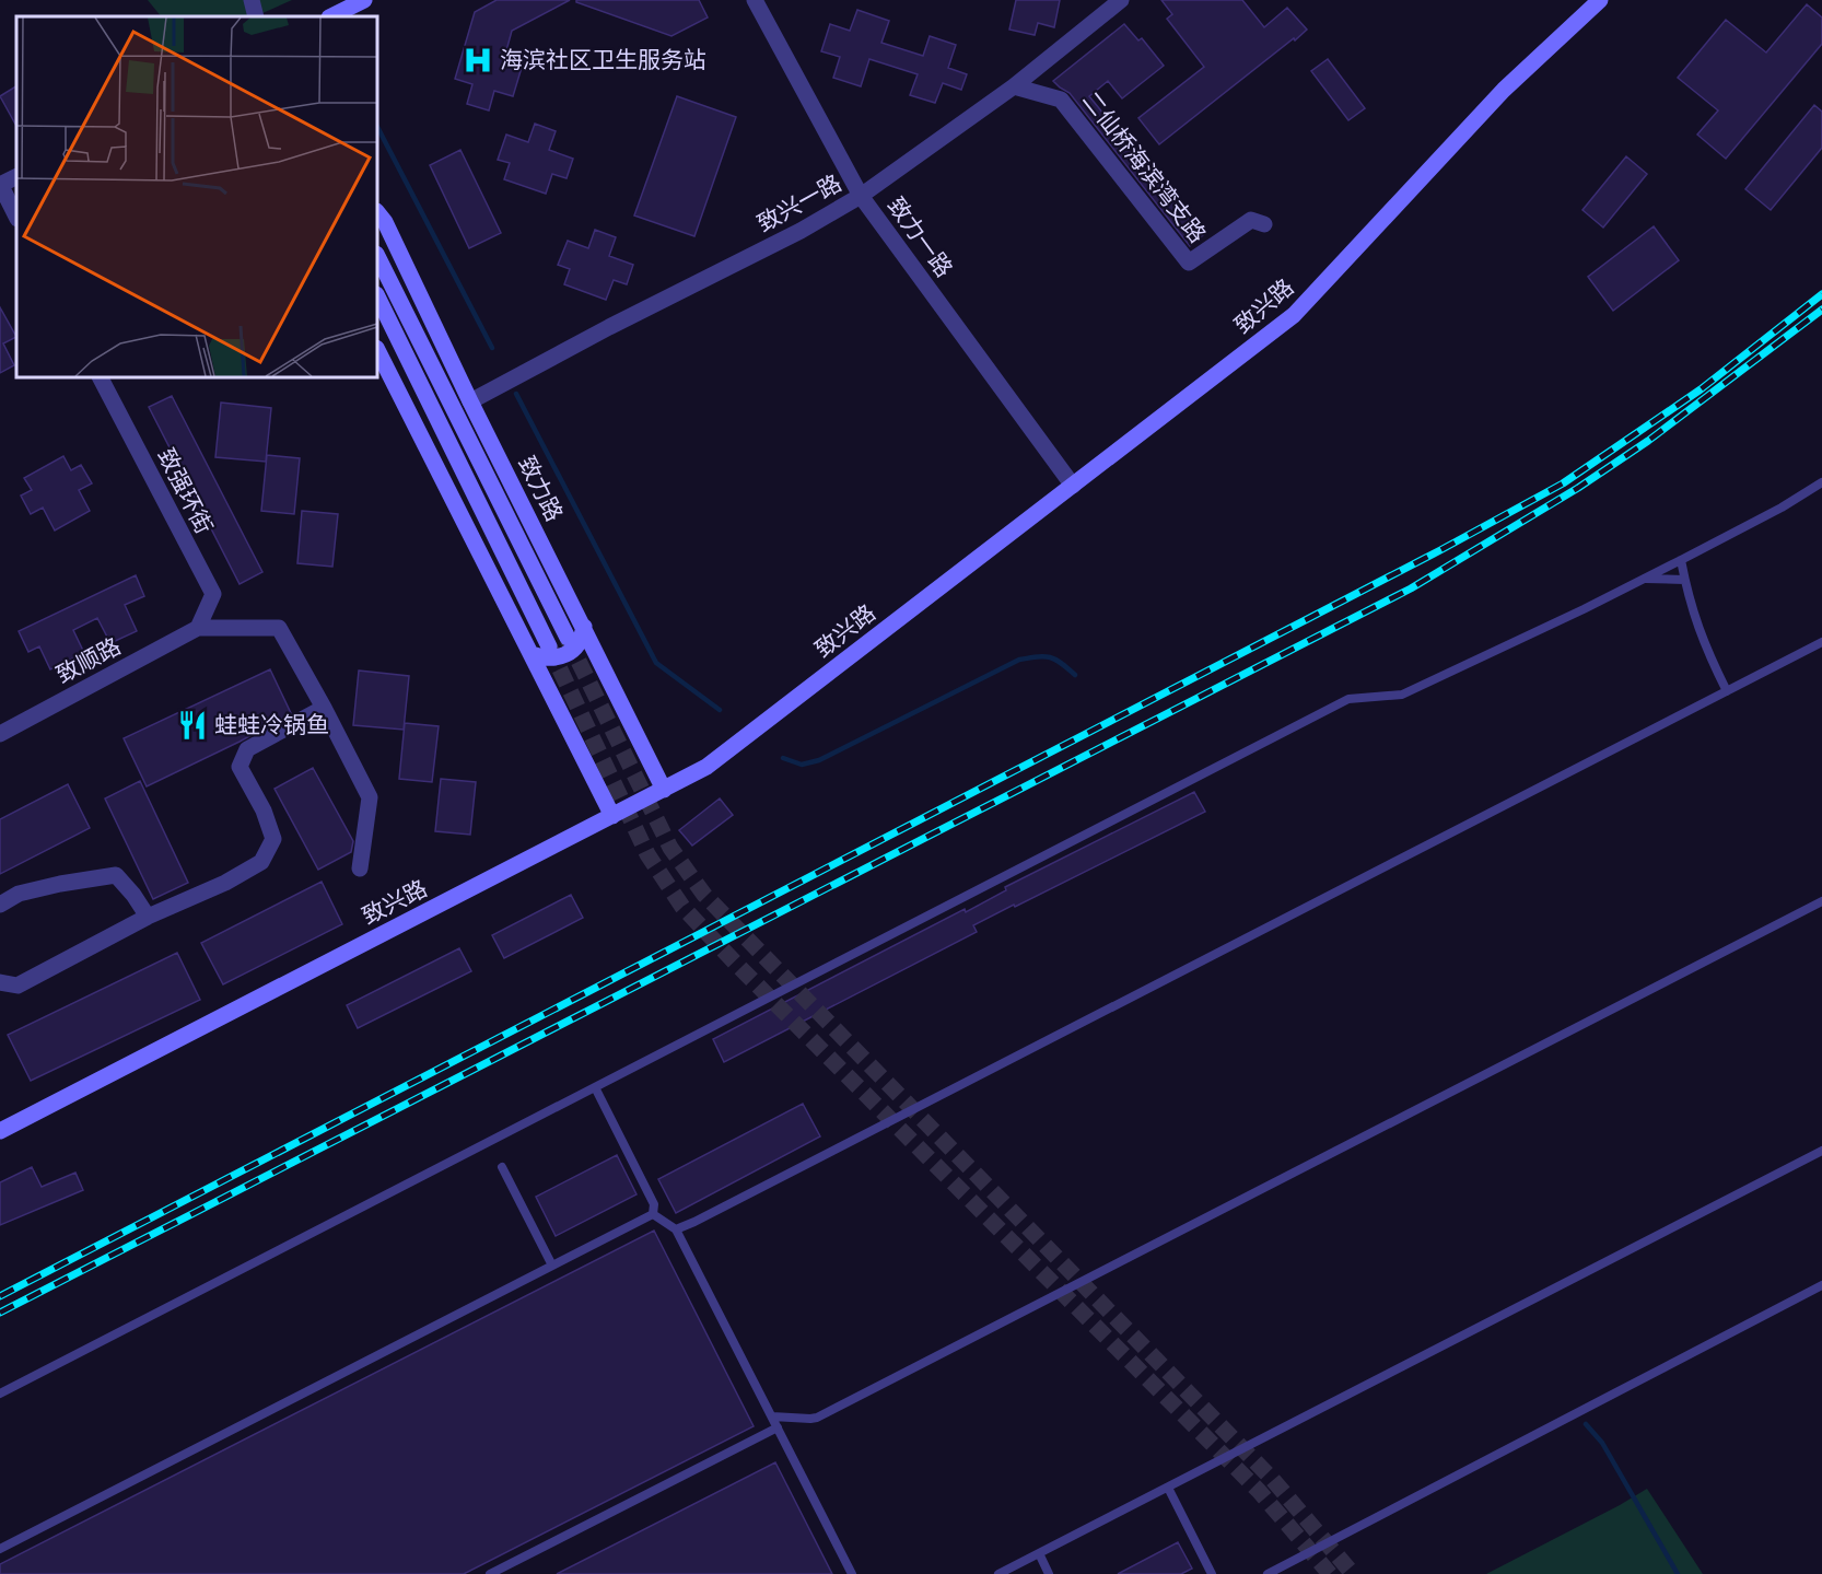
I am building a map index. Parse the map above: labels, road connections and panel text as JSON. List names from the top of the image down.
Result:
{
  "streets": {
    "street": [
      "二仙桥海滨湾支路",
      "致兴一路",
      "致力一路",
      "致兴路",
      "致力路",
      "致强环街",
      "致顺路"
    ]
  },
  "crossings": [
    ["二仙桥海滨湾支路", "致兴一路"],
    ["致兴一路", "致力一路"],
    ["致兴一路", "致力路"],
    ["致力一路", "致兴路"],
    ["致兴路", "致力路"],
    ["致强环街", "致顺路"]
  ],
  "places": {
    "hospital": ["海滨社区卫生服务站"],
    "restaurant": ["蛙蛙冷锅鱼"]
  }
}
